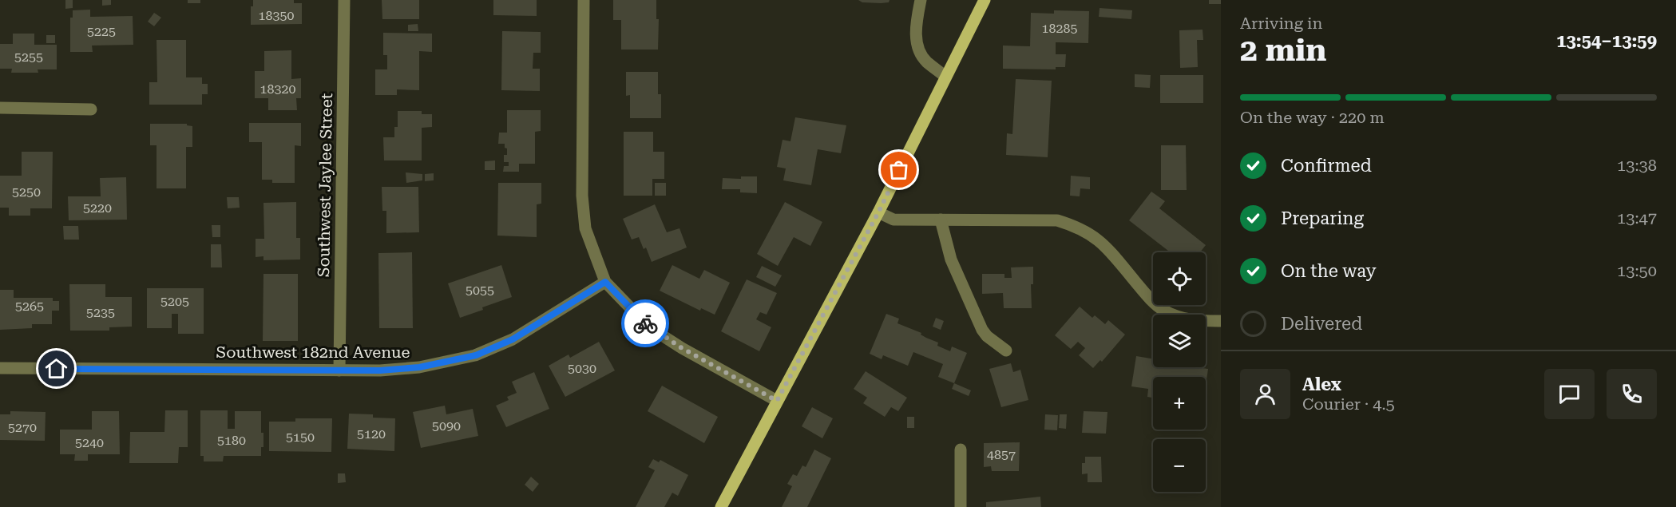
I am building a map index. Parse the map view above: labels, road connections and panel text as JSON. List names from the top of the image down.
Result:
{
  "streets": {
    "street": ["Southwest Jaylee Street", "Southwest 182nd Avenue"]
  },
  "crossings": [
    ["Southwest Jaylee Street", "Southwest 182nd Avenue"]
  ],
  "house_numbers": [
    "18350",
    "18285",
    "5225",
    "5255",
    "18320",
    "5250",
    "5220",
    "5055",
    "5205",
    "5265",
    "5235",
    "5030",
    "5090",
    "5270",
    "5120",
    "5150",
    "5180",
    "5240",
    "4857"
  ],
  "page": {
    "heading": ["2 min", "Arriving in", "13:54–13:59"],
    "panel": ["Alex", "Courier · 4.5"],
    "bar": "On the way · 220 m",
    "list": [
      ["Confirmed", "13:38"],
      ["Preparing", "13:47"],
      ["On the way", "13:50"],
      "Delivered"
    ],
    "map_buttons": ["+", "−"]
  }
}
